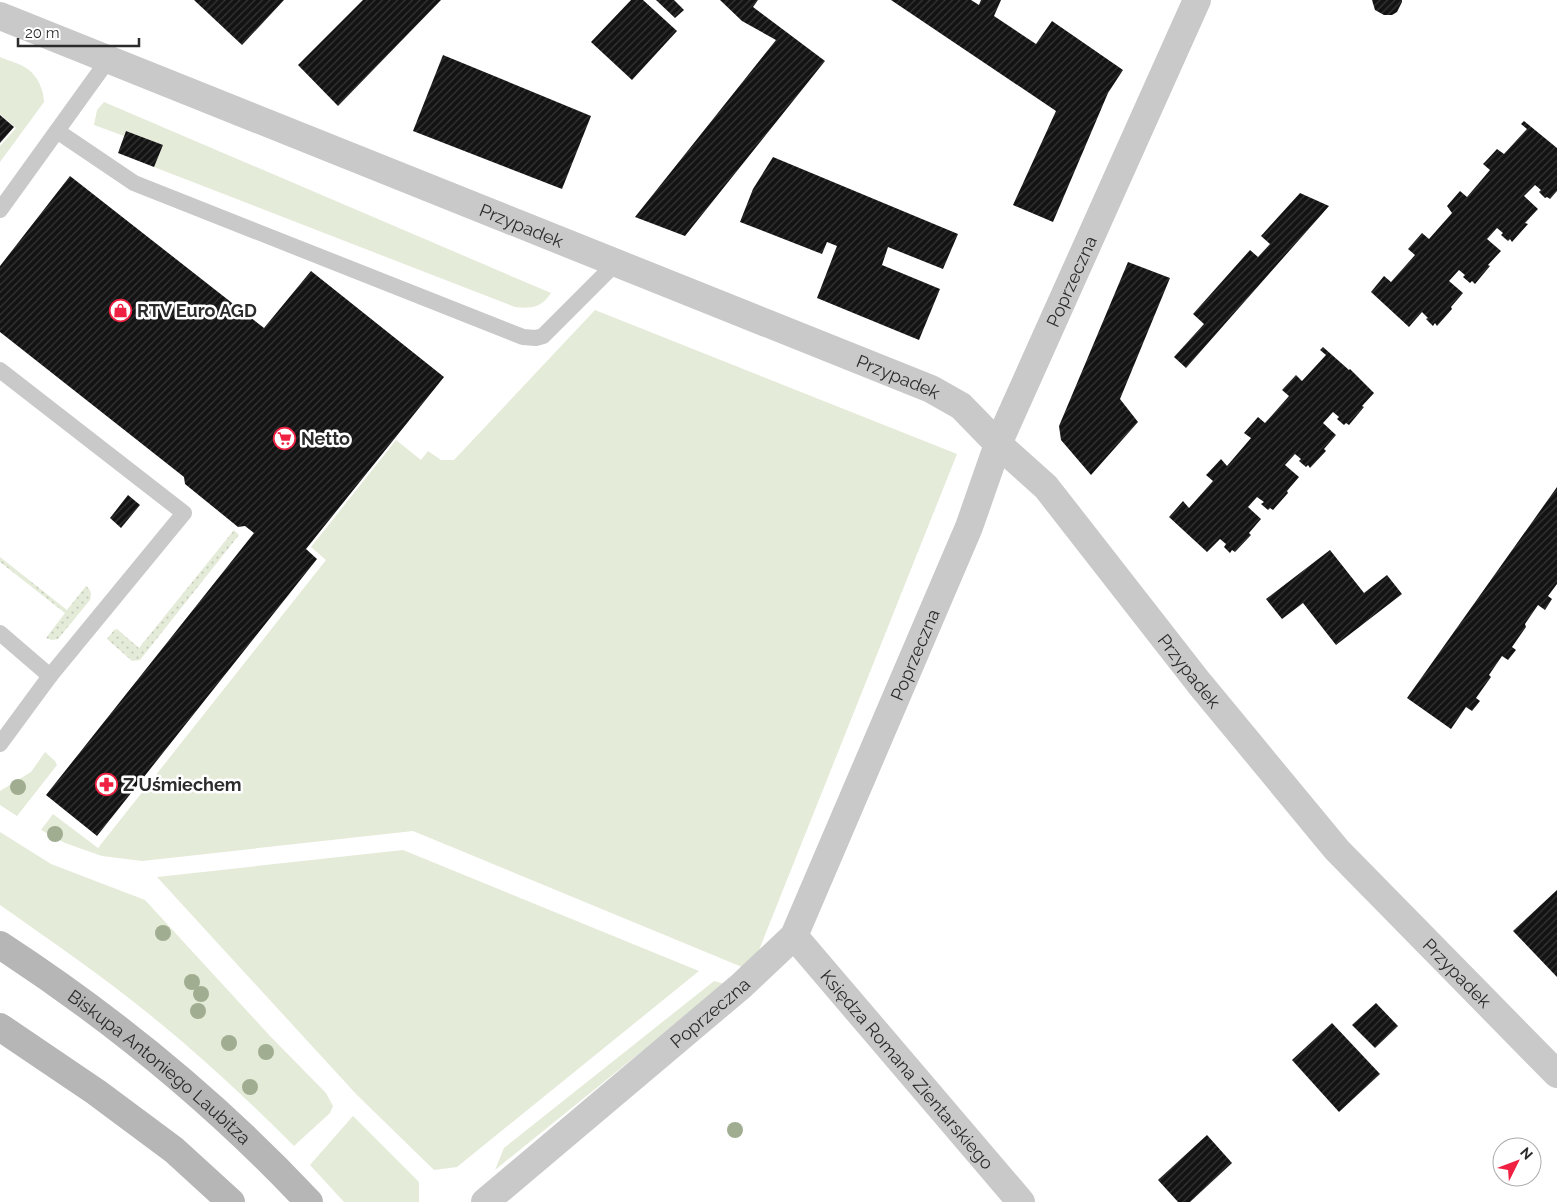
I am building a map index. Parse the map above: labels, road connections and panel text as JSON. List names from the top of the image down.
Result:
{
  "streets": {
    "main road": ["Biskupa Antoniego Laubitza"],
    "street": ["Przypadek", "Poprzeczna", "Księdza Romana Zientarskiego"]
  },
  "crossings": [
    ["Przypadek", "Poprzeczna"],
    ["Poprzeczna", "Księdza Romana Zientarskiego"]
  ],
  "places": {
    "shop": ["RTV Euro AGD"],
    "supermarket": ["Netto"],
    "pharmacy": ["Z Uśmiechem"]
  },
  "scale_bar": "20 m",
  "north": "top right"
}
